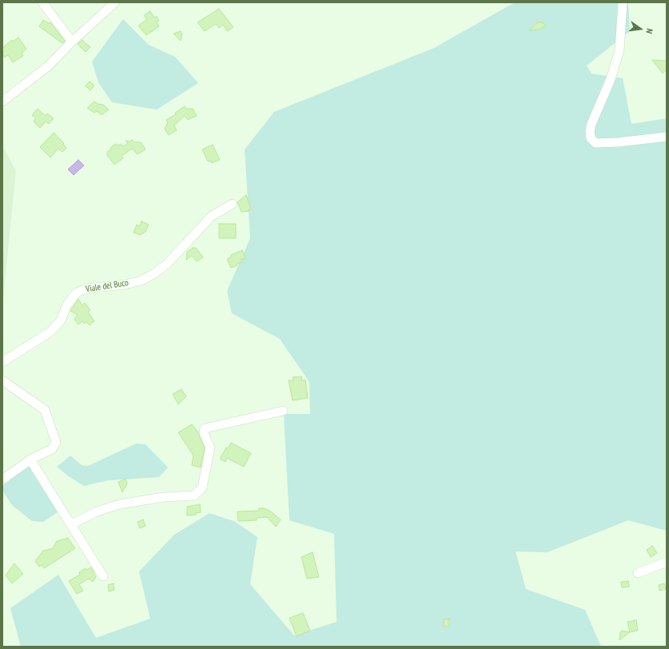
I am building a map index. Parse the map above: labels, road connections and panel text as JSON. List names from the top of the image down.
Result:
{
  "streets": {
    "street": ["Viale del Buco"]
  },
  "north": "right"
}
